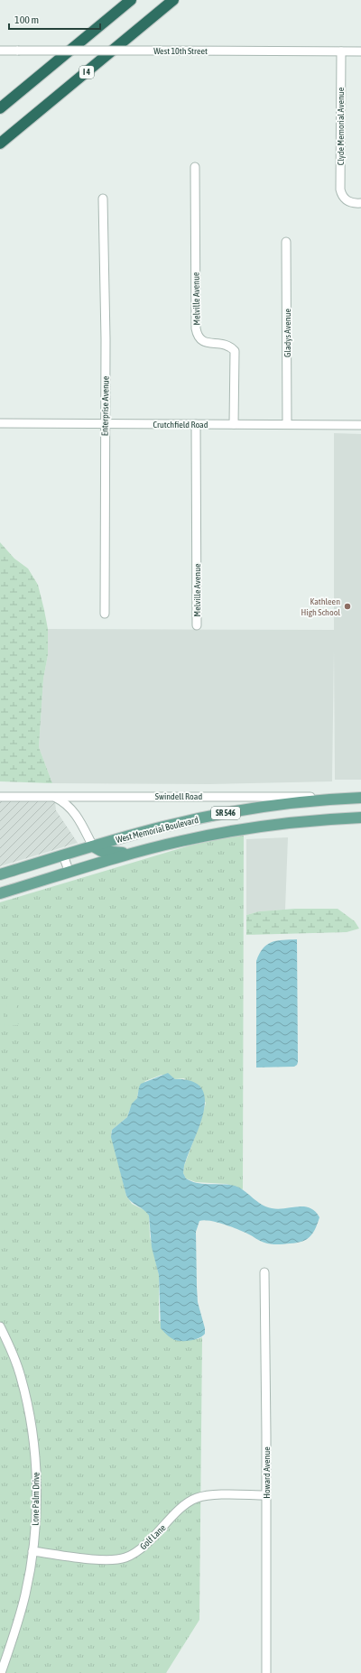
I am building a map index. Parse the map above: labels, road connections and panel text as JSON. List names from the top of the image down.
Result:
{
  "streets": {
    "highway": ["I 4"],
    "main road": ["SR 546", "West Memorial Boulevard"],
    "street": [
      "West 10th Street",
      "Clyde Memorial Avenue",
      "Melville Avenue",
      "Gladys Avenue",
      "Enterprise Avenue",
      "Crutchfield Road",
      "Swindell Road",
      "Howard Avenue",
      "Lone Palm Drive",
      "Golf Lane"
    ]
  },
  "crossings": [
    ["West 10th Street", "Clyde Memorial Avenue"],
    ["Melville Avenue", "Crutchfield Road"],
    ["Gladys Avenue", "Crutchfield Road"],
    ["Enterprise Avenue", "Crutchfield Road"],
    ["Swindell Road", "West Memorial Boulevard"],
    ["Howard Avenue", "Golf Lane"],
    ["Lone Palm Drive", "Golf Lane"]
  ],
  "places": ["Kathleen High School"],
  "scale_bar": "100 m"
}
